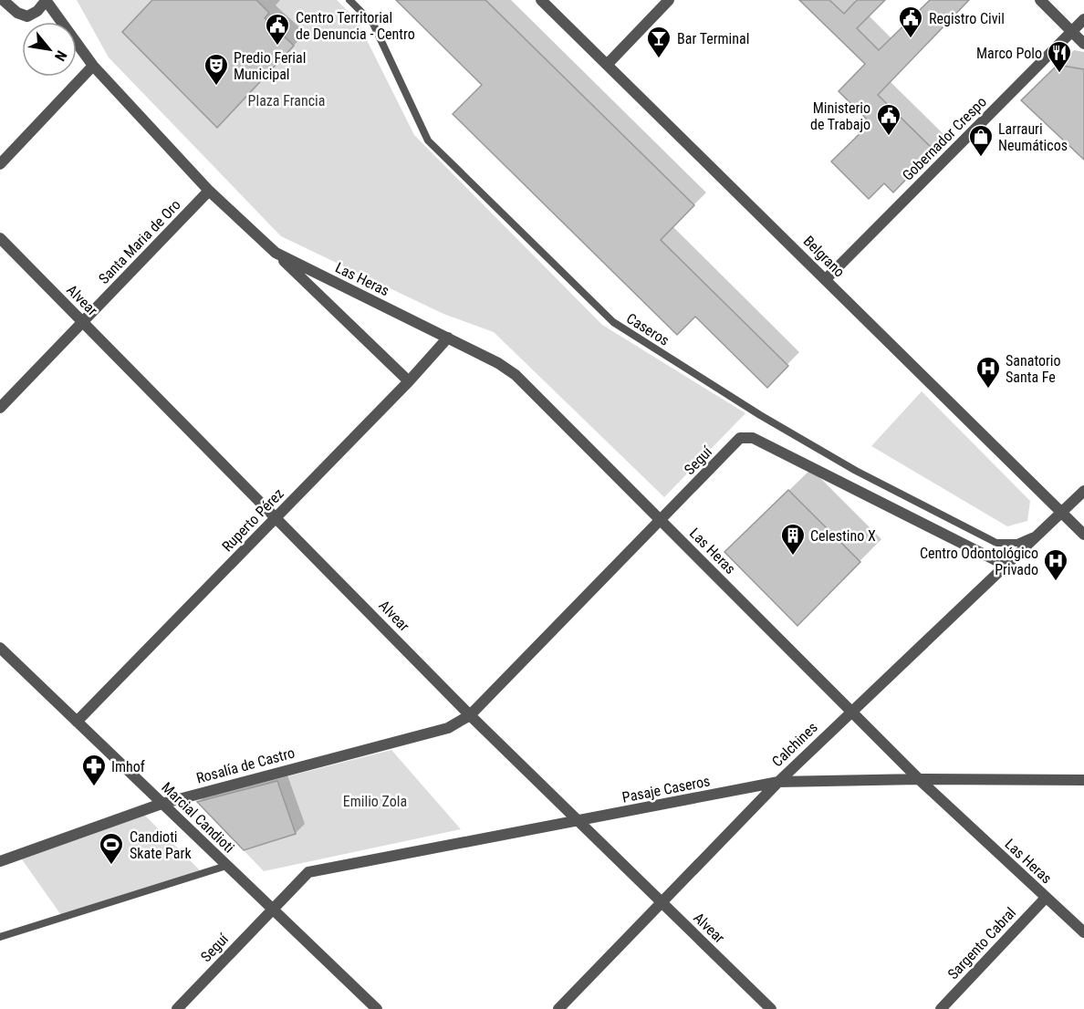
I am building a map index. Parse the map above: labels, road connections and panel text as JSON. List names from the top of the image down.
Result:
{
  "streets": {
    "street": [
      "Gobernador Crespo",
      "Santa Maria de Oro",
      "Belgrano",
      "Las Heras",
      "Alvear",
      "Seguí",
      "Ruperto Pérez",
      "Calchines",
      "Rosalía de Castro",
      "Pasaje Caseros",
      "Marcial Candioti",
      "Sargento Cabral"
    ],
    "lane": ["Caseros"]
  },
  "crossings": [
    ["Gobernador Crespo", "Belgrano"],
    ["Santa Maria de Oro", "Las Heras"],
    ["Santa Maria de Oro", "Alvear"],
    ["Belgrano", "Calchines"],
    ["Las Heras", "Seguí"],
    ["Las Heras", "Ruperto Pérez"],
    ["Las Heras", "Calchines"],
    ["Las Heras", "Pasaje Caseros"],
    ["Las Heras", "Sargento Cabral"],
    ["Alvear", "Seguí"],
    ["Alvear", "Ruperto Pérez"],
    ["Alvear", "Calchines"],
    ["Alvear", "Rosalía de Castro"],
    ["Alvear", "Pasaje Caseros"],
    ["Caseros", "Calchines"],
    ["Seguí", "Calchines"],
    ["Seguí", "Rosalía de Castro"],
    ["Seguí", "Pasaje Caseros"],
    ["Seguí", "Marcial Candioti"],
    ["Ruperto Pérez", "Marcial Candioti"],
    ["Calchines", "Pasaje Caseros"],
    ["Rosalía de Castro", "Marcial Candioti"],
    ["Pasaje Caseros", "Marcial Candioti"]
  ],
  "parks": ["Plaza Francia", "Emilio Zola"],
  "places": {
    "public building": ["Registro Civil", "Centro Territorial de Denuncia - Centro", "Ministerio de Trabajo"],
    "bar": ["Bar Terminal"],
    "restaurant": ["Marco Polo"],
    "theatre": ["Predio Ferial Municipal"],
    "shop": ["Larrauri Neumáticos"],
    "hospital": ["Sanatorio Santa Fe", "Centro Odontológico Privado"],
    "building": ["Celestino X"],
    "pharmacy": ["Imhof"],
    "sports": ["Candioti Skate Park"]
  },
  "north": "bottom right"
}
